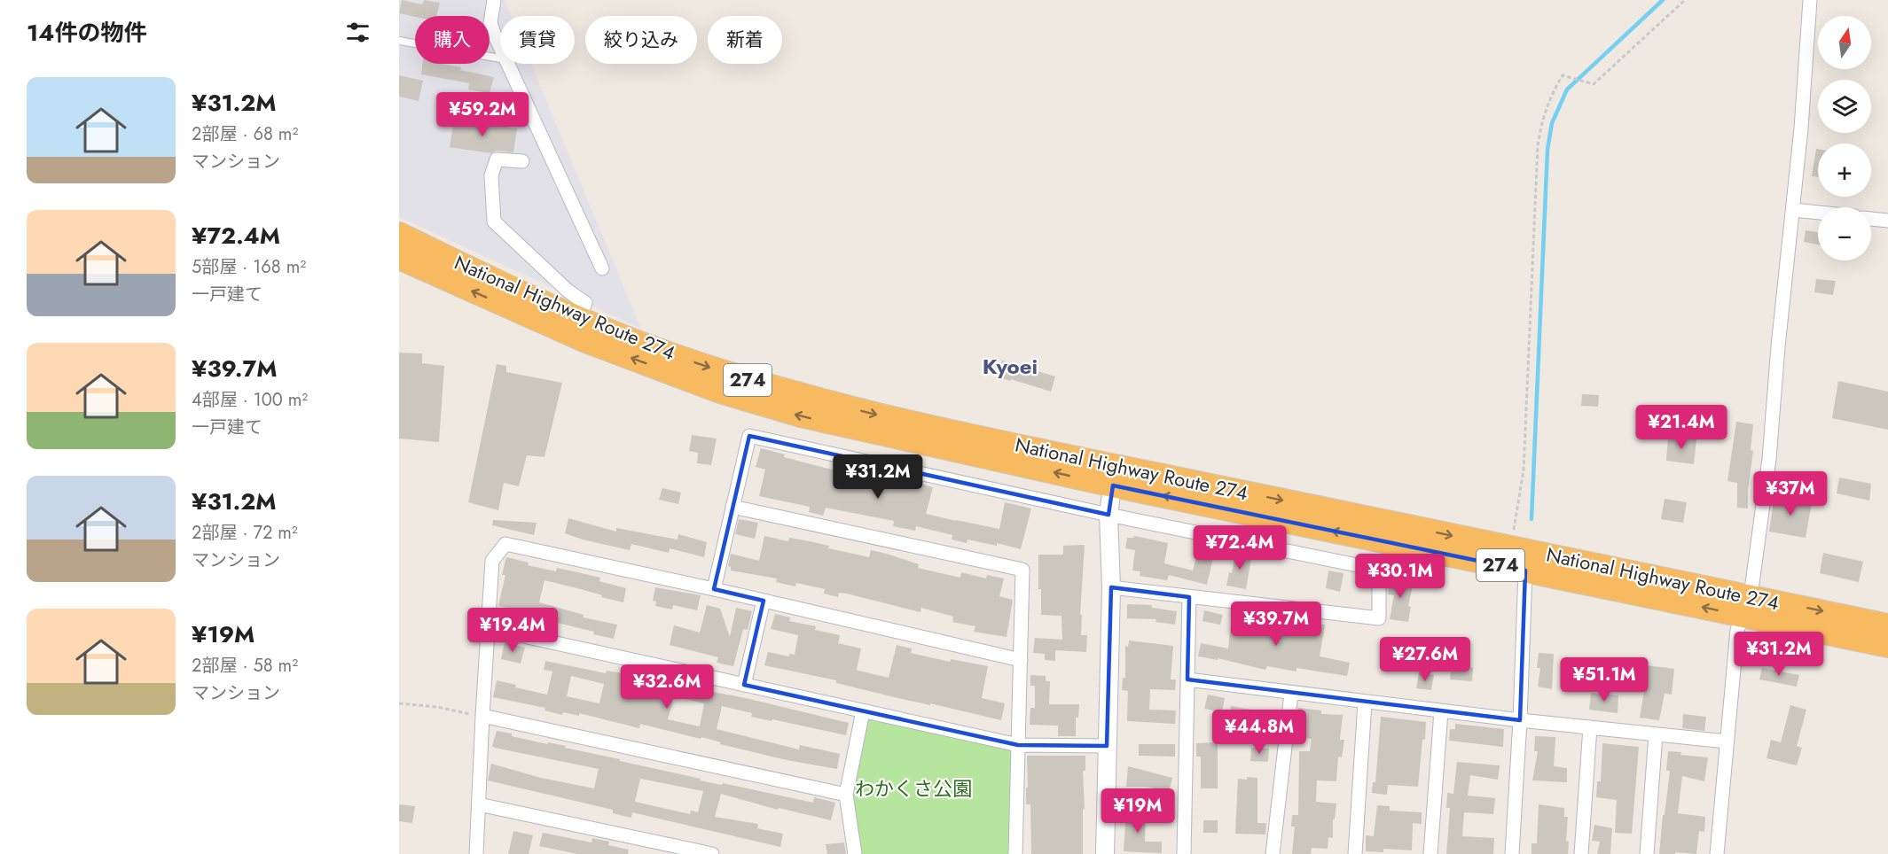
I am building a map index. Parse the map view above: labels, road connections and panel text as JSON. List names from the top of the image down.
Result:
{
  "streets": {
    "highway": ["National Highway Route 274", "274"]
  },
  "districts": ["Kyoei"],
  "parks": ["わかくさ公園"],
  "north": "top",
  "page": {
    "heading": "14件の物件",
    "map_buttons": ["+", "−"],
    "chip": [
      "購入",
      "賃貸",
      "絞り込み",
      "新着"
    ],
    "list": [
      {
        "name": "¥31.2M",
        "note": "2部屋 · 68 m² · マンション"
      },
      {
        "name": "¥72.4M",
        "note": "5部屋 · 168 m² · 一戸建て"
      },
      {
        "name": "¥39.7M",
        "note": "4部屋 · 100 m² · 一戸建て"
      },
      {
        "name": "¥31.2M",
        "note": "2部屋 · 72 m² · マンション"
      },
      {
        "name": "¥19M",
        "note": "2部屋 · 58 m² · マンション"
      }
    ],
    "price": [
      "¥59.2M",
      "¥21.4M",
      "¥31.2M",
      "¥37M",
      "¥72.4M",
      "¥30.1M",
      "¥39.7M",
      "¥19.4M",
      "¥31.2M",
      "¥27.6M",
      "¥51.1M",
      "¥32.6M",
      "¥44.8M",
      "¥19M"
    ]
  }
}
